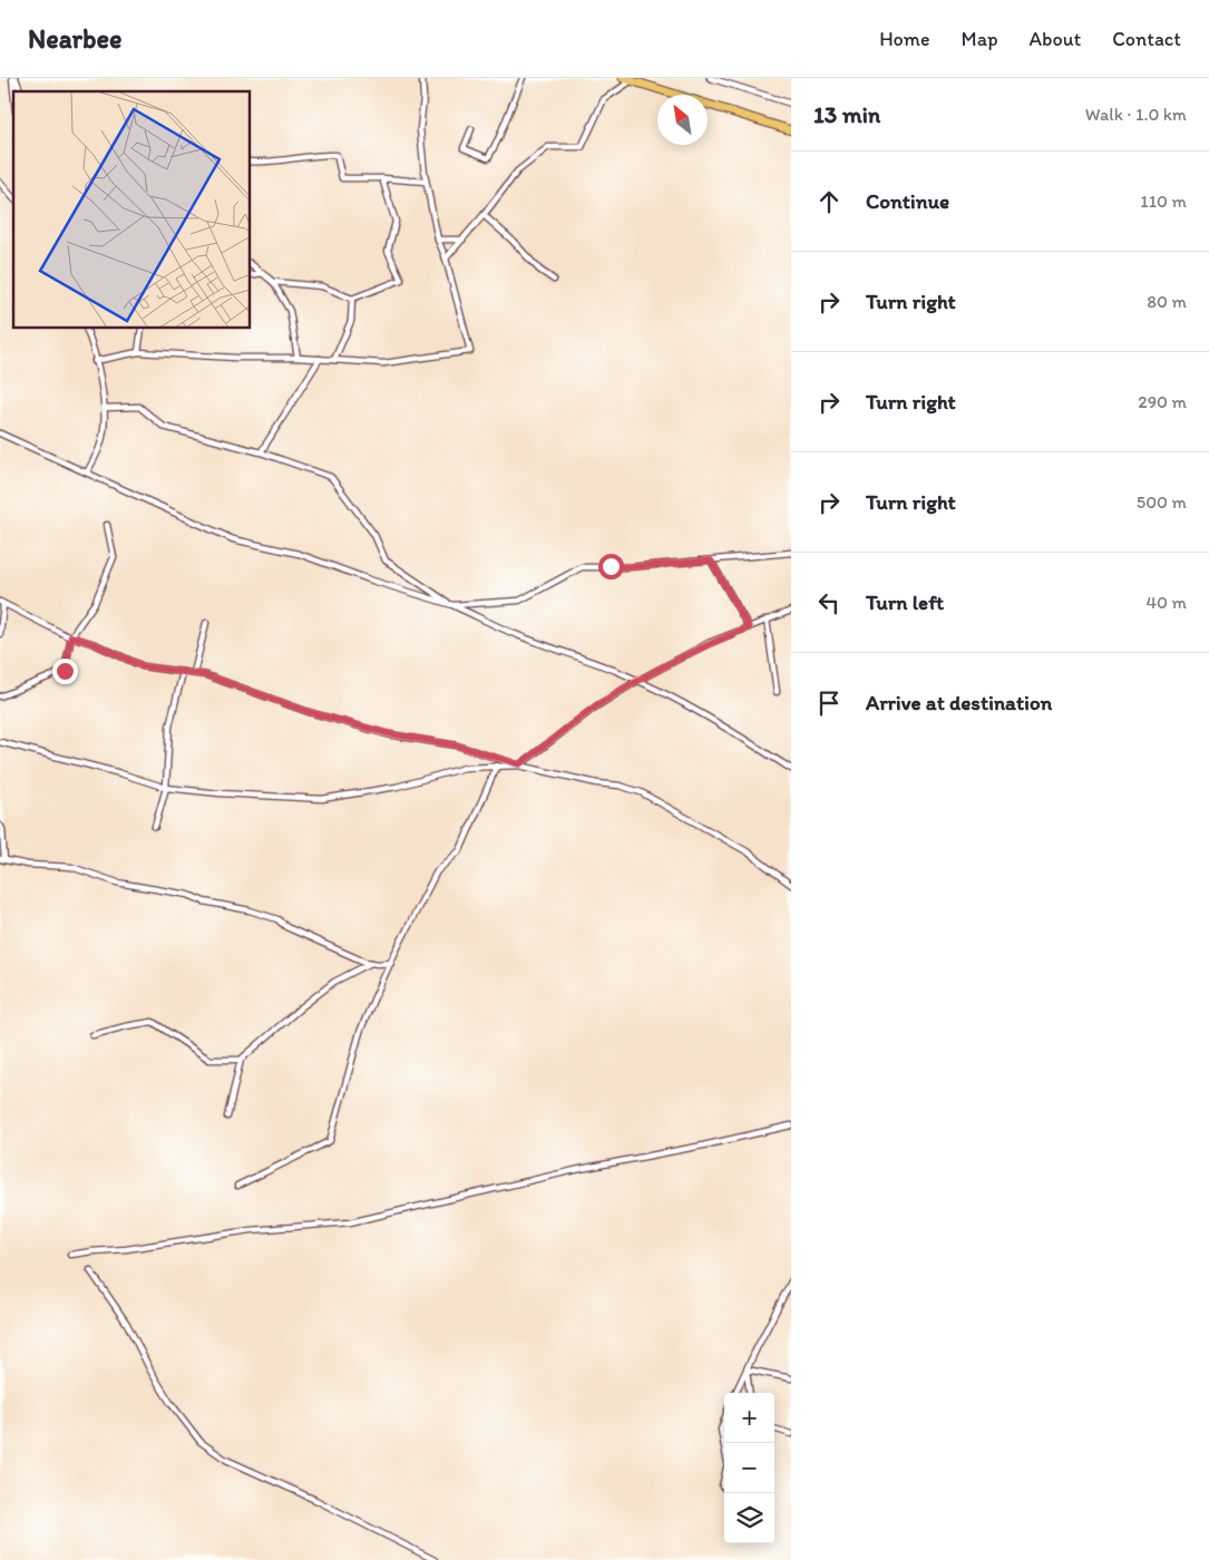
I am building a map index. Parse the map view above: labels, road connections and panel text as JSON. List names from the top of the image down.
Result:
{
  "north": "top left",
  "page": {
    "header": "Nearbee",
    "nav": [
      "Home",
      "Map",
      "About",
      "Contact"
    ],
    "heading": ["13 min", "Walk · 1.0 km"],
    "list": [
      ["Continue", "110 m"],
      ["Turn right", "80 m"],
      ["Turn right", "290 m"],
      ["Turn right", "500 m"],
      ["Turn left", "40 m"],
      "Arrive at destination"
    ],
    "map_buttons": ["+", "−"]
  }
}
